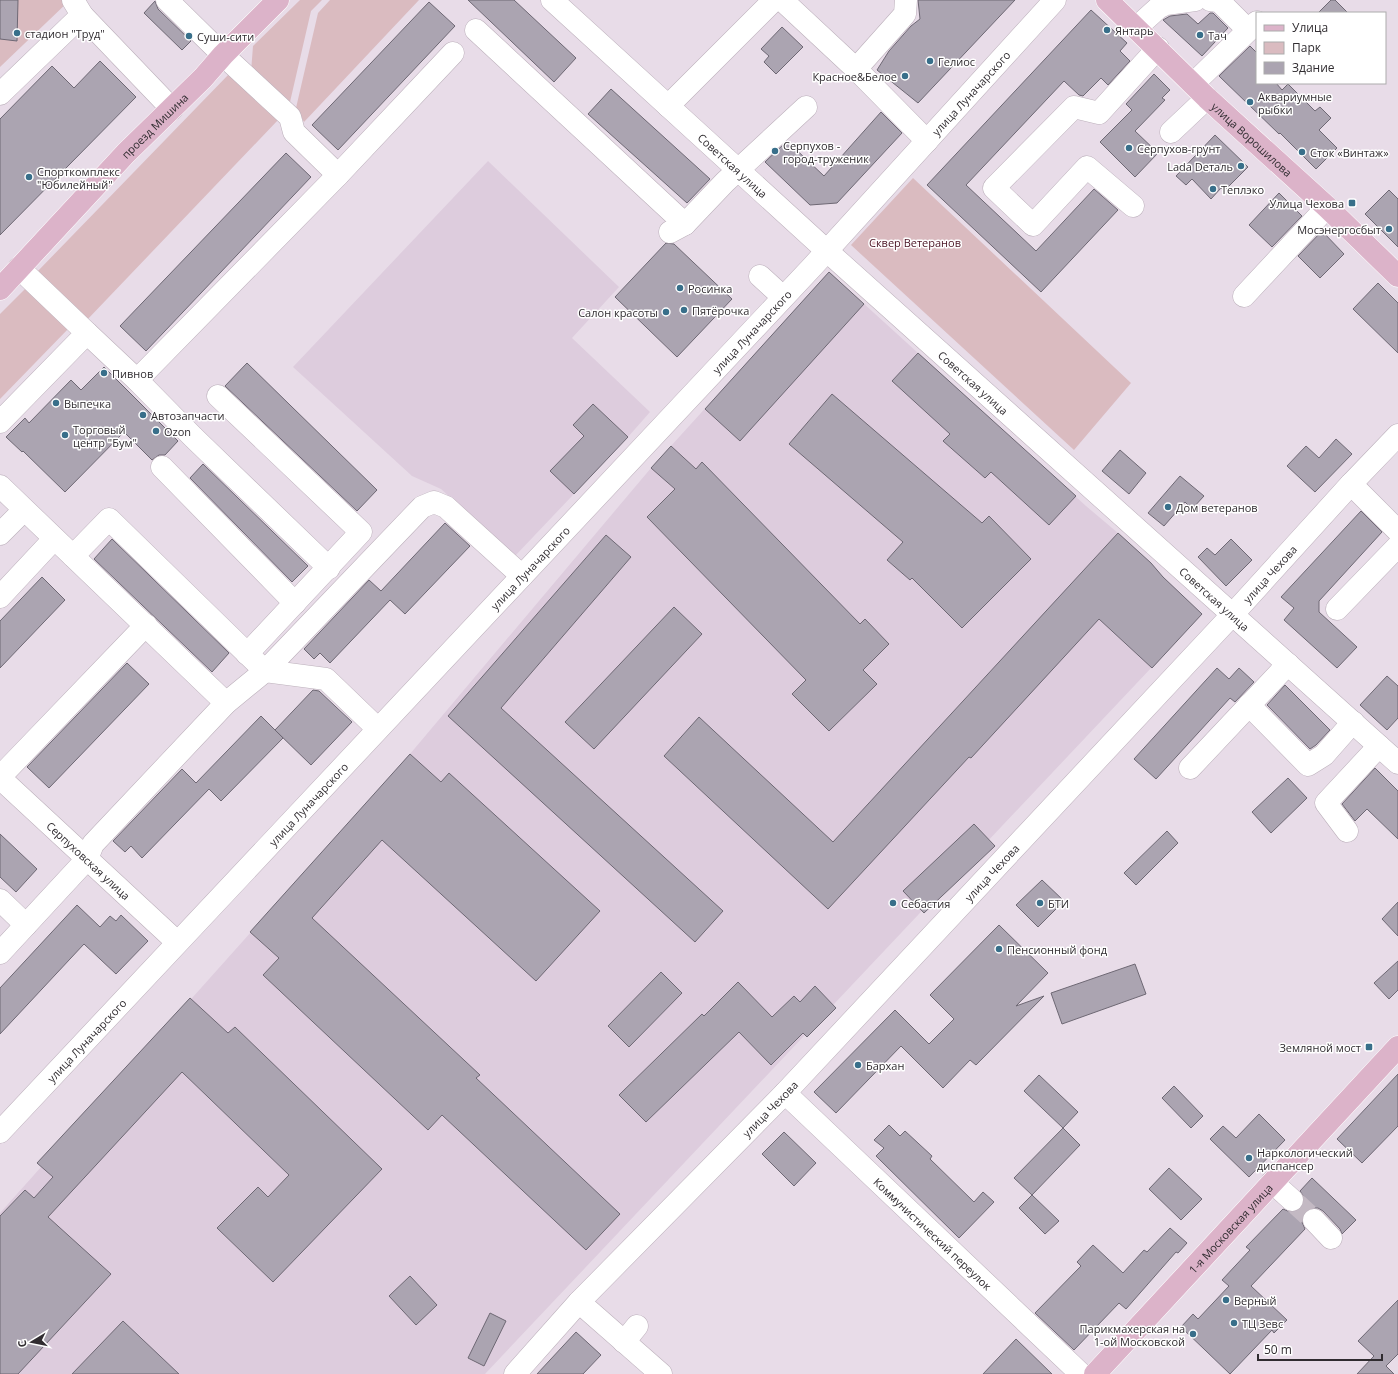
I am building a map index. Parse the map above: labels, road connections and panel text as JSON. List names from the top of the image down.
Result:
{
  "streets": {
    "main road": ["проезд Мишина", "улица Ворошилова", "1-я Московская улица"],
    "street": [
      "улица Луначарского",
      "Советская улица",
      "улица Чехова",
      "Серпуховская улица",
      "Коммунистический переулок"
    ]
  },
  "crossings": [
    ["улица Луначарского", "Советская улица"],
    ["улица Луначарского", "Серпуховская улица"],
    ["Советская улица", "улица Чехова"],
    ["улица Чехова", "Коммунистический переулок"]
  ],
  "parks": ["Сквер Ветеранов"],
  "places": {
    "other": [
      "Янтарь",
      "стадион \"Труд\"",
      "Тач",
      "Суши-сити",
      "Гелиос",
      "Красное&Белое",
      "Аквариумные рыбки",
      "Серпухов-грунт",
      "Серпухов - город-труженик",
      "Сток «Винтаж»",
      "Lada Dеталь",
      "Спорткомплекс \"Юбилейный\"",
      "Теплэко",
      "Мосэнергосбыт",
      "Росинка",
      "Пятёрочка",
      "Салон красоты",
      "Пивнов",
      "Выпечка",
      "Автозапчасти",
      "Ozon",
      "Торговый центр \"Бум\"",
      "Дом ветеранов",
      "Себастия",
      "БТИ",
      "Пенсионный фонд",
      "Бархан",
      "Наркологический диспансер",
      "Верный",
      "ТЦ Зевс",
      "Парикмахерская на 1-ой Московской"
    ],
    "transit": ["Улица Чехова", "Земляной мост"]
  },
  "legend": ["Улица", "Парк", "Здание"],
  "scale_bar": "50 m",
  "north": "left"
}
